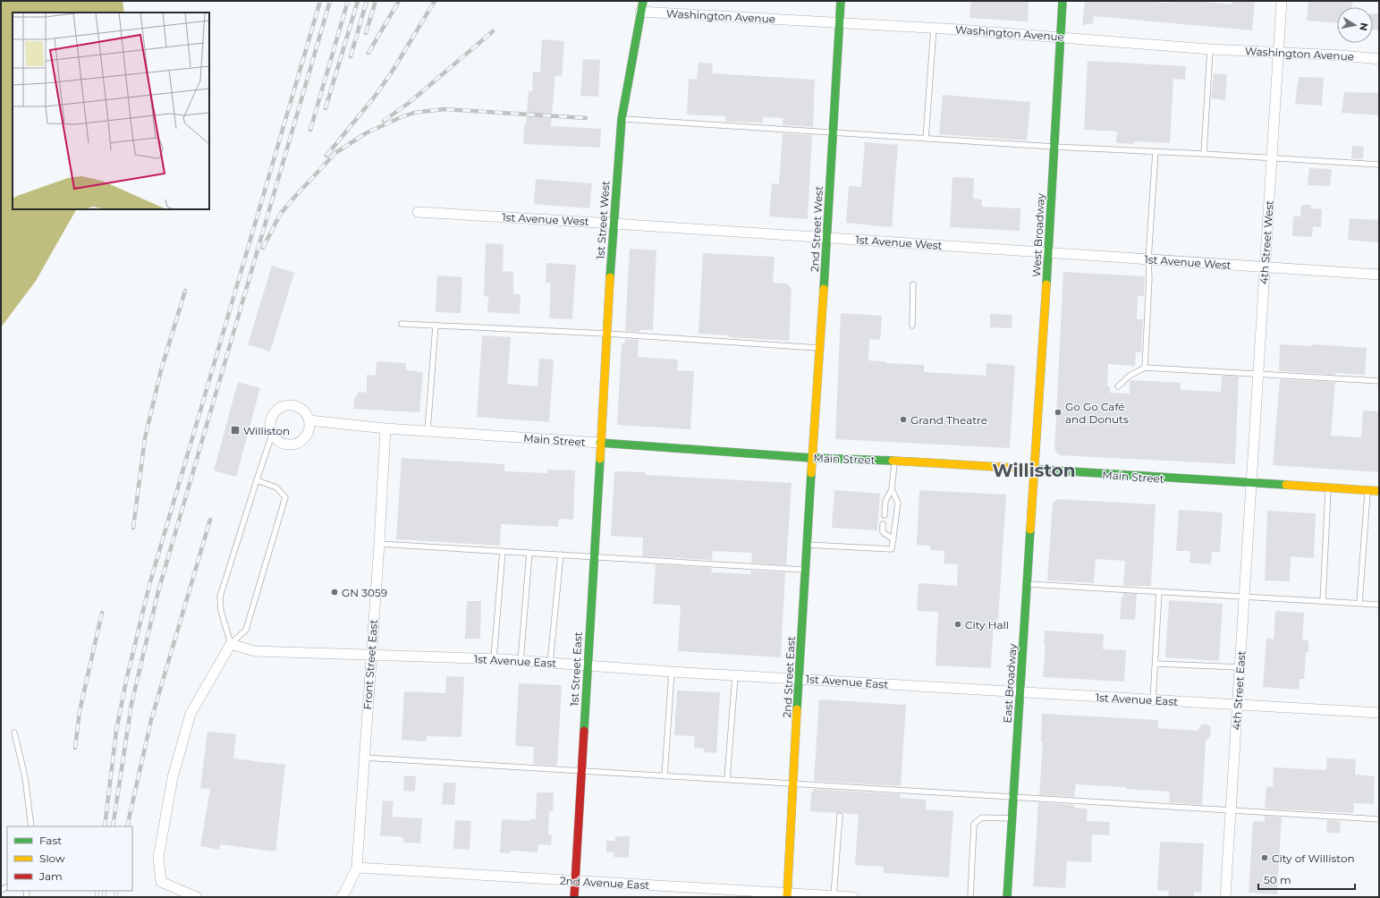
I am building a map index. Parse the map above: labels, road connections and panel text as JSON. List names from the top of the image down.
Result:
{
  "streets": {
    "main road": [
      "1st Street West",
      "2nd Street West",
      "West Broadway",
      "Main Street",
      "1st Street East",
      "2nd Street East",
      "East Broadway"
    ],
    "street": [
      "Washington Avenue",
      "1st Avenue West",
      "4th Street West",
      "1st Avenue East",
      "Front Street East",
      "4th Street East",
      "2nd Avenue East"
    ]
  },
  "crossings": [
    ["Washington Avenue", "1st Street West"],
    ["Washington Avenue", "2nd Street West"],
    ["Washington Avenue", "West Broadway"],
    ["Washington Avenue", "4th Street West"],
    ["1st Avenue West", "1st Street West"],
    ["1st Avenue West", "2nd Street West"],
    ["1st Avenue West", "West Broadway"],
    ["1st Avenue West", "4th Street West"],
    ["1st Street West", "Main Street"],
    ["1st Street West", "1st Street East"],
    ["2nd Street West", "Main Street"],
    ["2nd Street West", "2nd Street East"],
    ["West Broadway", "Main Street"],
    ["West Broadway", "East Broadway"],
    ["4th Street West", "Main Street"],
    ["4th Street West", "4th Street East"],
    ["Main Street", "Front Street East"],
    ["Main Street", "1st Street East"],
    ["Main Street", "2nd Street East"],
    ["Main Street", "East Broadway"],
    ["Main Street", "4th Street East"],
    ["1st Avenue East", "Front Street East"],
    ["1st Avenue East", "1st Street East"],
    ["1st Avenue East", "2nd Street East"],
    ["1st Avenue East", "East Broadway"],
    ["1st Avenue East", "4th Street East"],
    ["Front Street East", "2nd Avenue East"],
    ["1st Street East", "2nd Avenue East"],
    ["2nd Street East", "2nd Avenue East"]
  ],
  "districts": ["Williston"],
  "places": {
    "other": [
      "Go Go Café and Donuts",
      "Grand Theatre",
      "GN 3059",
      "City Hall",
      "City of Williston"
    ],
    "transit": ["Williston"]
  },
  "legend": ["Fast", "Slow", "Jam"],
  "scale_bar": "50 m",
  "north": "right"
}
